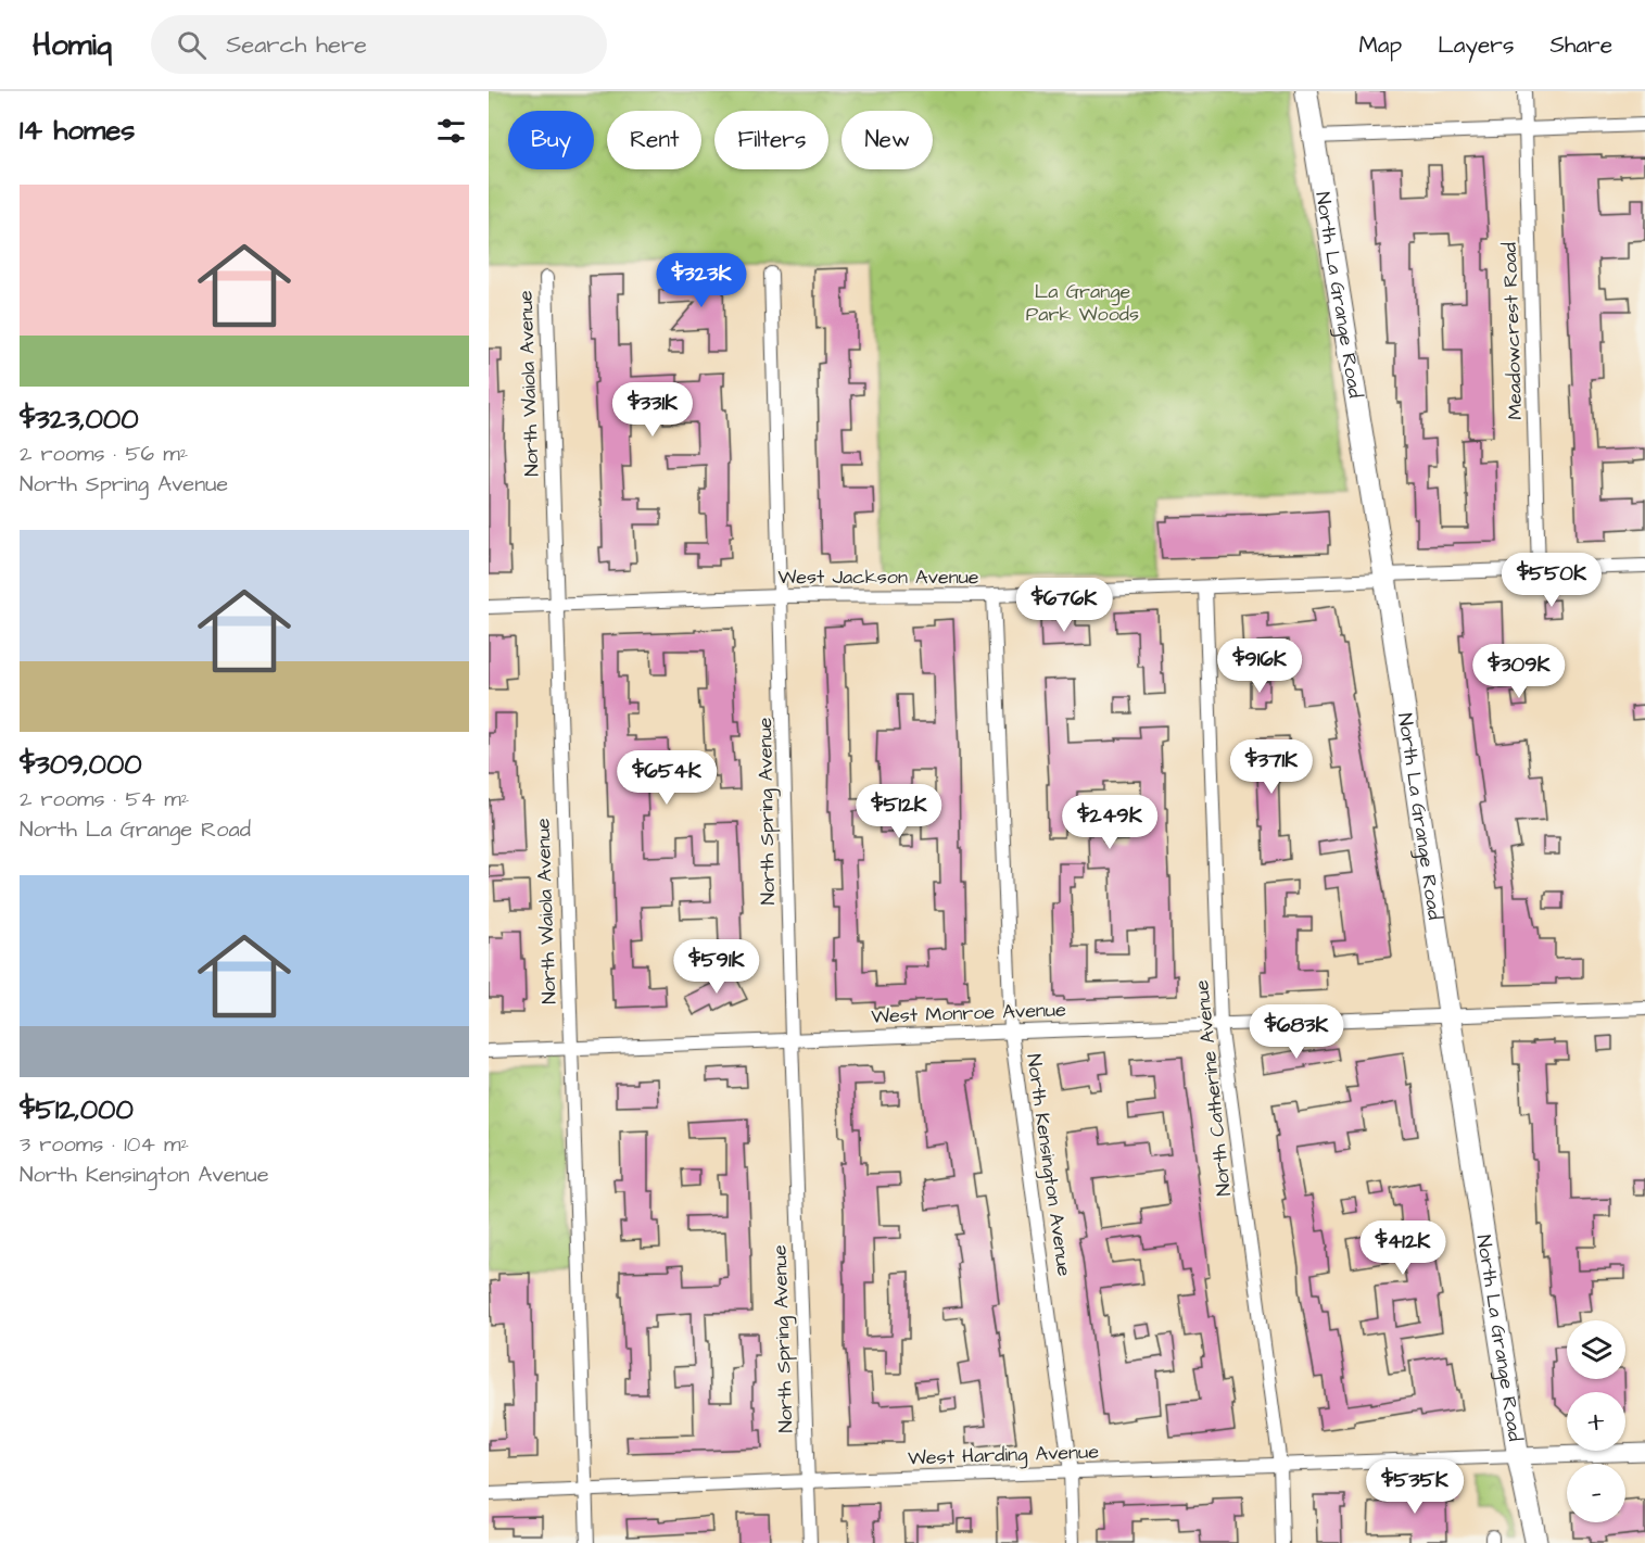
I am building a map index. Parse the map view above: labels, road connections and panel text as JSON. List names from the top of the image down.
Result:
{
  "streets": {
    "main road": ["North La Grange Road"],
    "street": [
      "Meadowcrest Road",
      "North Waiola Avenue",
      "West Jackson Avenue",
      "North Spring Avenue",
      "West Monroe Avenue",
      "North Catherine Avenue",
      "North Kensington Avenue",
      "West Harding Avenue"
    ]
  },
  "crossings": [
    ["North La Grange Road", "West Jackson Avenue"],
    ["North La Grange Road", "West Monroe Avenue"],
    ["North La Grange Road", "West Harding Avenue"],
    ["Meadowcrest Road", "West Jackson Avenue"],
    ["North Waiola Avenue", "West Jackson Avenue"],
    ["North Waiola Avenue", "West Monroe Avenue"],
    ["North Waiola Avenue", "West Harding Avenue"],
    ["West Jackson Avenue", "North Spring Avenue"],
    ["West Jackson Avenue", "North Catherine Avenue"],
    ["West Jackson Avenue", "North Kensington Avenue"],
    ["North Spring Avenue", "West Monroe Avenue"],
    ["North Spring Avenue", "West Harding Avenue"],
    ["West Monroe Avenue", "North Catherine Avenue"],
    ["West Monroe Avenue", "North Kensington Avenue"],
    ["North Catherine Avenue", "West Harding Avenue"],
    ["North Kensington Avenue", "West Harding Avenue"]
  ],
  "parks": ["La Grange Park Woods"],
  "page": {
    "header": "Homiq",
    "search": "Search here",
    "nav": ["Map", "Layers", "Share"],
    "heading": "14 homes",
    "chip": [
      "Buy",
      "Rent",
      "Filters",
      "New"
    ],
    "list": [
      {
        "name": "$323,000",
        "note": "2 rooms · 56 m² · North Spring Avenue"
      },
      {
        "name": "$309,000",
        "note": "2 rooms · 54 m² · North La Grange Road"
      },
      {
        "name": "$512,000",
        "note": "3 rooms · 104 m² · North Kensington Avenue"
      }
    ],
    "price": [
      "$323K",
      "$331K",
      "$550K",
      "$676K",
      "$916K",
      "$309K",
      "$371K",
      "$654K",
      "$512K",
      "$249K",
      "$591K",
      "$683K",
      "$412K",
      "$535K"
    ],
    "map_buttons": ["+", "−"]
  }
}
